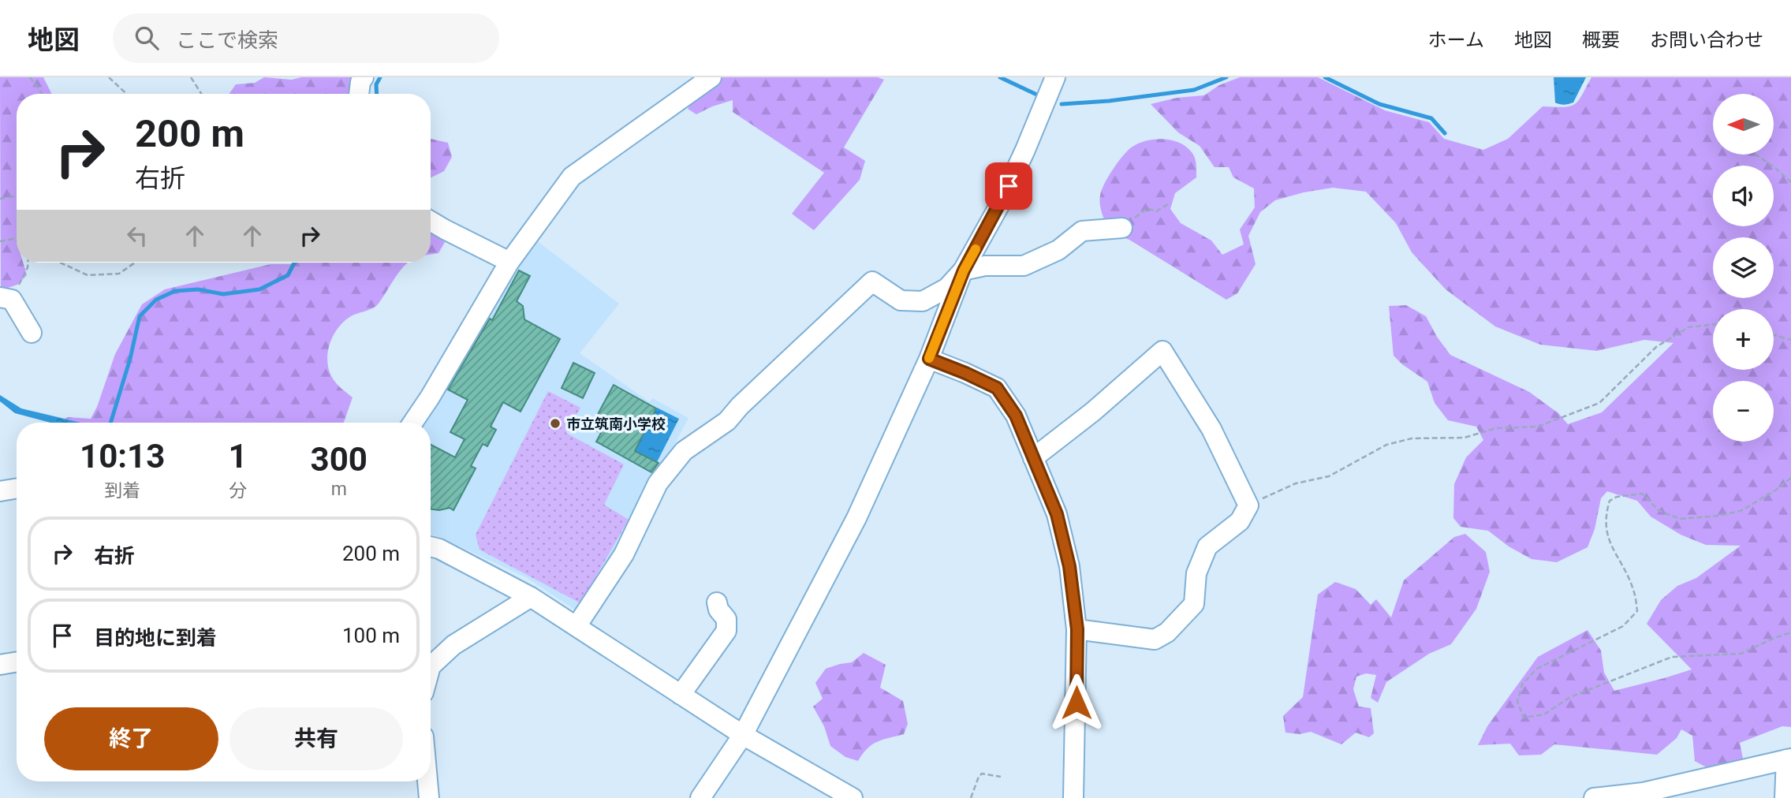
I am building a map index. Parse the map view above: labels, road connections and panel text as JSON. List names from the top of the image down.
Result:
{
  "places": ["市立筑南小学校"],
  "north": "left",
  "page": {
    "header": "地図",
    "search": "ここで検索",
    "nav": [
      "ホーム",
      "地図",
      "概要",
      "お問い合わせ"
    ],
    "map_buttons": ["+", "−"],
    "turn": ["200 m", "右折"],
    "eta": [
      "10:13",
      "到着",
      "1",
      "分",
      "300",
      "m"
    ],
    "list": [
      {
        "name": "右折",
        "value": "200 m"
      },
      {
        "name": "目的地に到着",
        "value": "100 m"
      }
    ],
    "buttons": ["終了", "共有"]
  }
}
